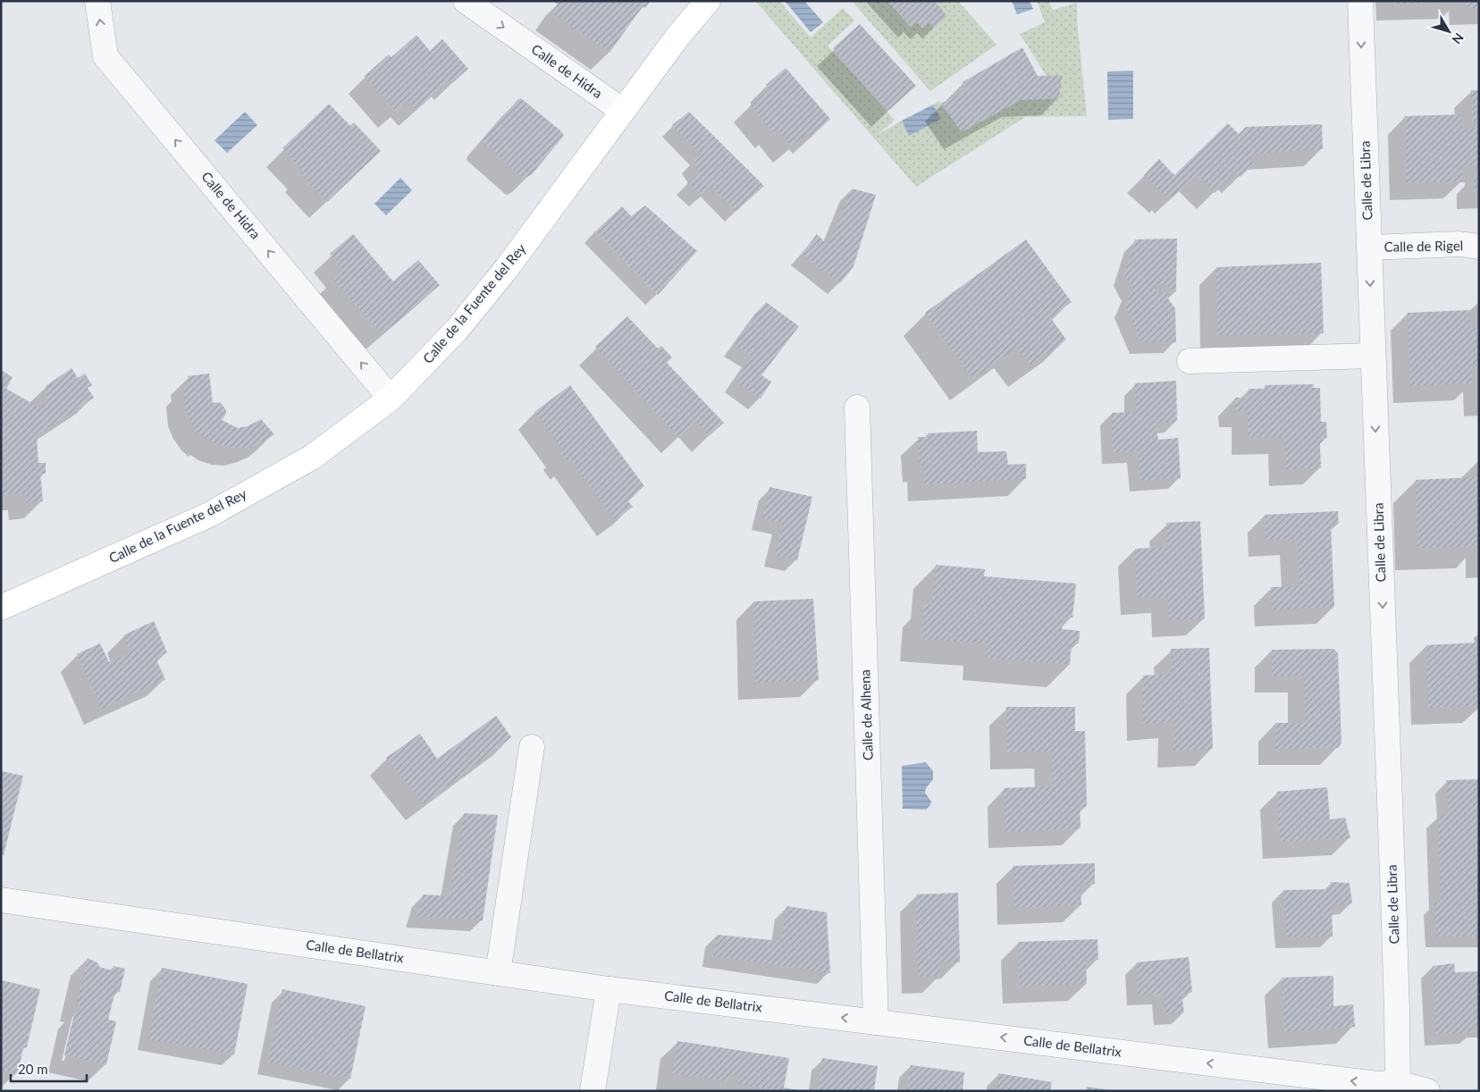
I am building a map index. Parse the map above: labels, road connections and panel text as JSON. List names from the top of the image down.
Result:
{
  "streets": {
    "street": [
      "Calle de Hidra",
      "Calle de Libra",
      "Calle de Rigel",
      "Calle de la Fuente del Rey",
      "Calle de Alhena",
      "Calle de Bellatrix"
    ]
  },
  "crossings": [
    ["Calle de Hidra", "Calle de la Fuente del Rey"],
    ["Calle de Libra", "Calle de Rigel"],
    ["Calle de Libra", "Calle de Bellatrix"],
    ["Calle de Alhena", "Calle de Bellatrix"]
  ],
  "one_way": ["Calle de Libra", "Calle de Bellatrix"],
  "scale_bar": "20 m",
  "north": "bottom right"
}
